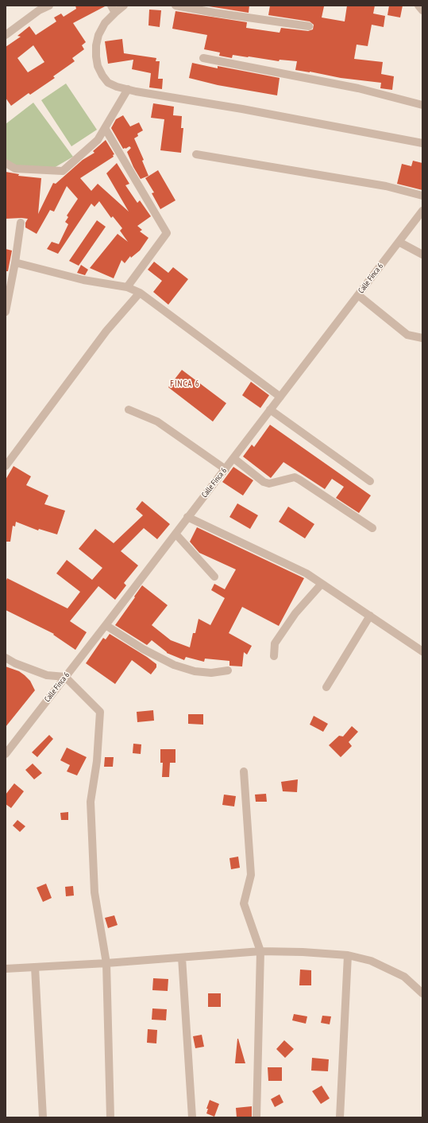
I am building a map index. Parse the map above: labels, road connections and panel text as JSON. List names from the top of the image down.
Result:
{
  "streets": {
    "street": ["Calle Finca 6"]
  },
  "districts": ["FINCA 6"]
}
